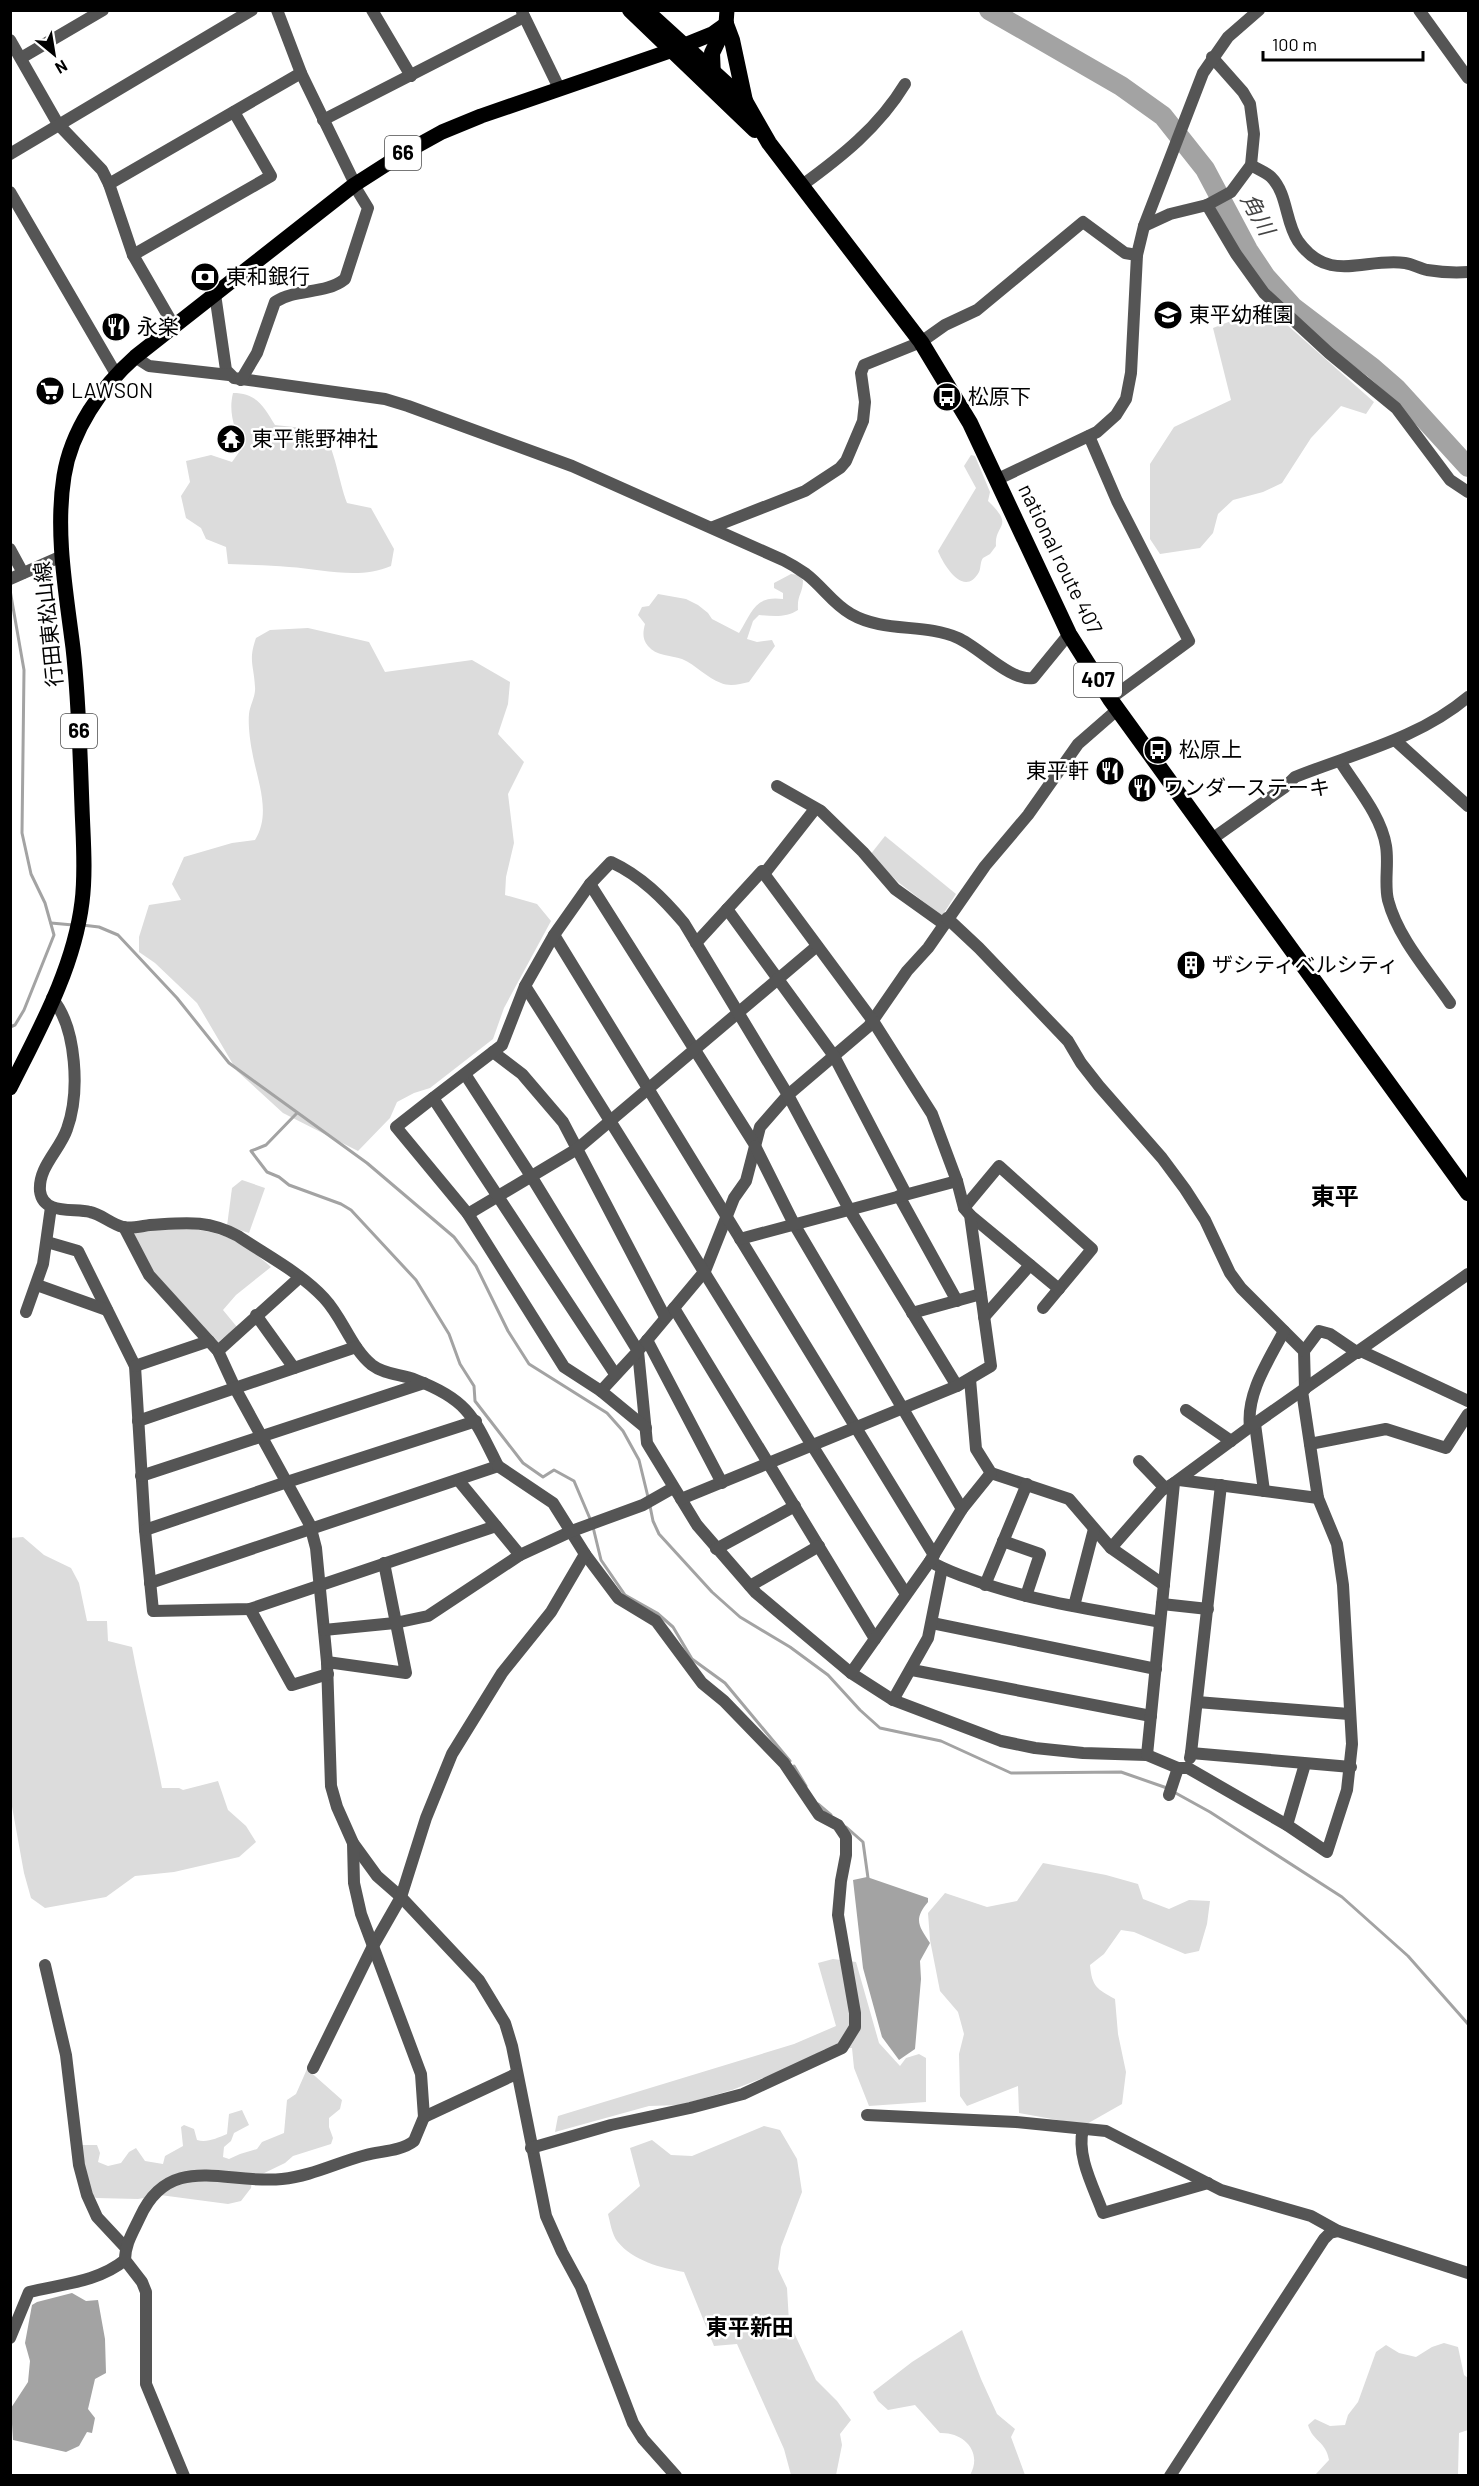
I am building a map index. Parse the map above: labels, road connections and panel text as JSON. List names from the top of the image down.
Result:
{
  "streets": {
    "highway": ["national route 407", "407"],
    "main road": ["66", "行田東松山線"]
  },
  "crossings": [
    ["66", "行田東松山線"],
    ["66", "407"],
    ["national route 407", "407"]
  ],
  "districts": ["東平", "東平新田"],
  "water": ["角川"],
  "places": {
    "bank": ["東和銀行"],
    "school or university": ["東平幼稚園"],
    "restaurant": ["永楽", "東平軒", "ワンダーステーキ"],
    "supermarket": ["LAWSON"],
    "bus stop": ["松原下", "松原上"],
    "temple": ["東平熊野神社"],
    "building": ["ザシティベルシティ"]
  },
  "scale_bar": "100 m",
  "north": "bottom right"
}
